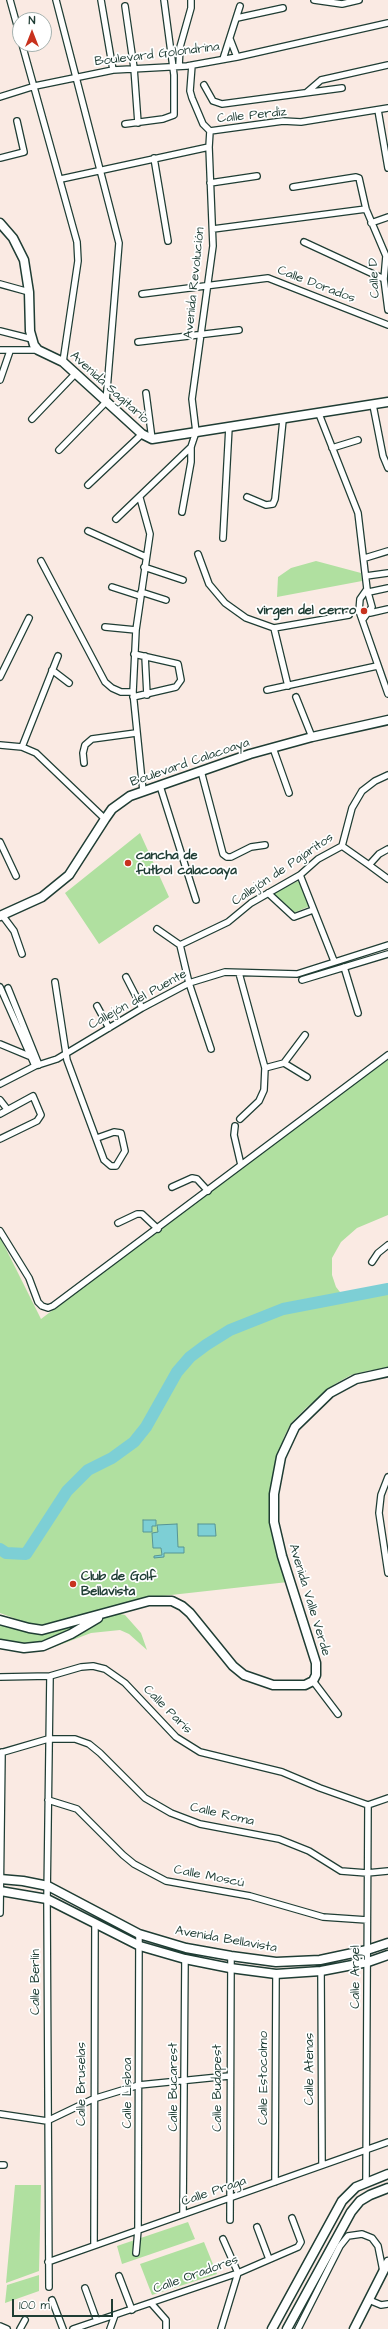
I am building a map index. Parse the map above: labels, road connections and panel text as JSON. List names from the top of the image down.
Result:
{
  "streets": {
    "street": [
      "Boulevard Golondrina",
      "Calle Perdiz",
      "Calle D",
      "Avenida Revolución",
      "Calle Dorados",
      "Avenida Sagitario",
      "Boulevard Calacoaya",
      "Callejón de Pajaritos",
      "Callejón del Puente",
      "Avenida Valle Verde",
      "Calle París",
      "Calle Roma",
      "Calle Moscú",
      "Avenida Bellavista",
      "Calle Argel",
      "Calle Berlín",
      "Calle Atenas",
      "Calle Estocolmo",
      "Calle Bruselas",
      "Calle Bucarest",
      "Calle Budapest",
      "Calle Lisboa",
      "Calle Praga",
      "Calle Oradores"
    ]
  },
  "crossings": [
    ["Calle Perdiz", "Avenida Revolución"],
    ["Avenida Revolución", "Calle Dorados"],
    ["Avenida Revolución", "Avenida Sagitario"],
    ["Calle París", "Calle Argel"],
    ["Calle París", "Calle Berlín"],
    ["Calle Roma", "Calle Argel"],
    ["Calle Roma", "Calle Berlín"],
    ["Calle Moscú", "Calle Argel"],
    ["Calle Moscú", "Calle Berlín"],
    ["Avenida Bellavista", "Calle Argel"],
    ["Avenida Bellavista", "Calle Berlín"],
    ["Avenida Bellavista", "Calle Atenas"],
    ["Avenida Bellavista", "Calle Estocolmo"],
    ["Avenida Bellavista", "Calle Bruselas"],
    ["Avenida Bellavista", "Calle Bucarest"],
    ["Avenida Bellavista", "Calle Budapest"],
    ["Avenida Bellavista", "Calle Lisboa"],
    ["Calle Argel", "Calle Praga"],
    ["Calle Berlín", "Calle Praga"],
    ["Calle Atenas", "Calle Praga"],
    ["Calle Estocolmo", "Calle Praga"],
    ["Calle Bruselas", "Calle Praga"],
    ["Calle Bucarest", "Calle Praga"],
    ["Calle Budapest", "Calle Praga"],
    ["Calle Lisboa", "Calle Praga"]
  ],
  "places": ["virgen del cerro", "cancha de futbol calacoaya", "Club de Golf Bellavista"],
  "scale_bar": "100 m",
  "north": "top"
}
